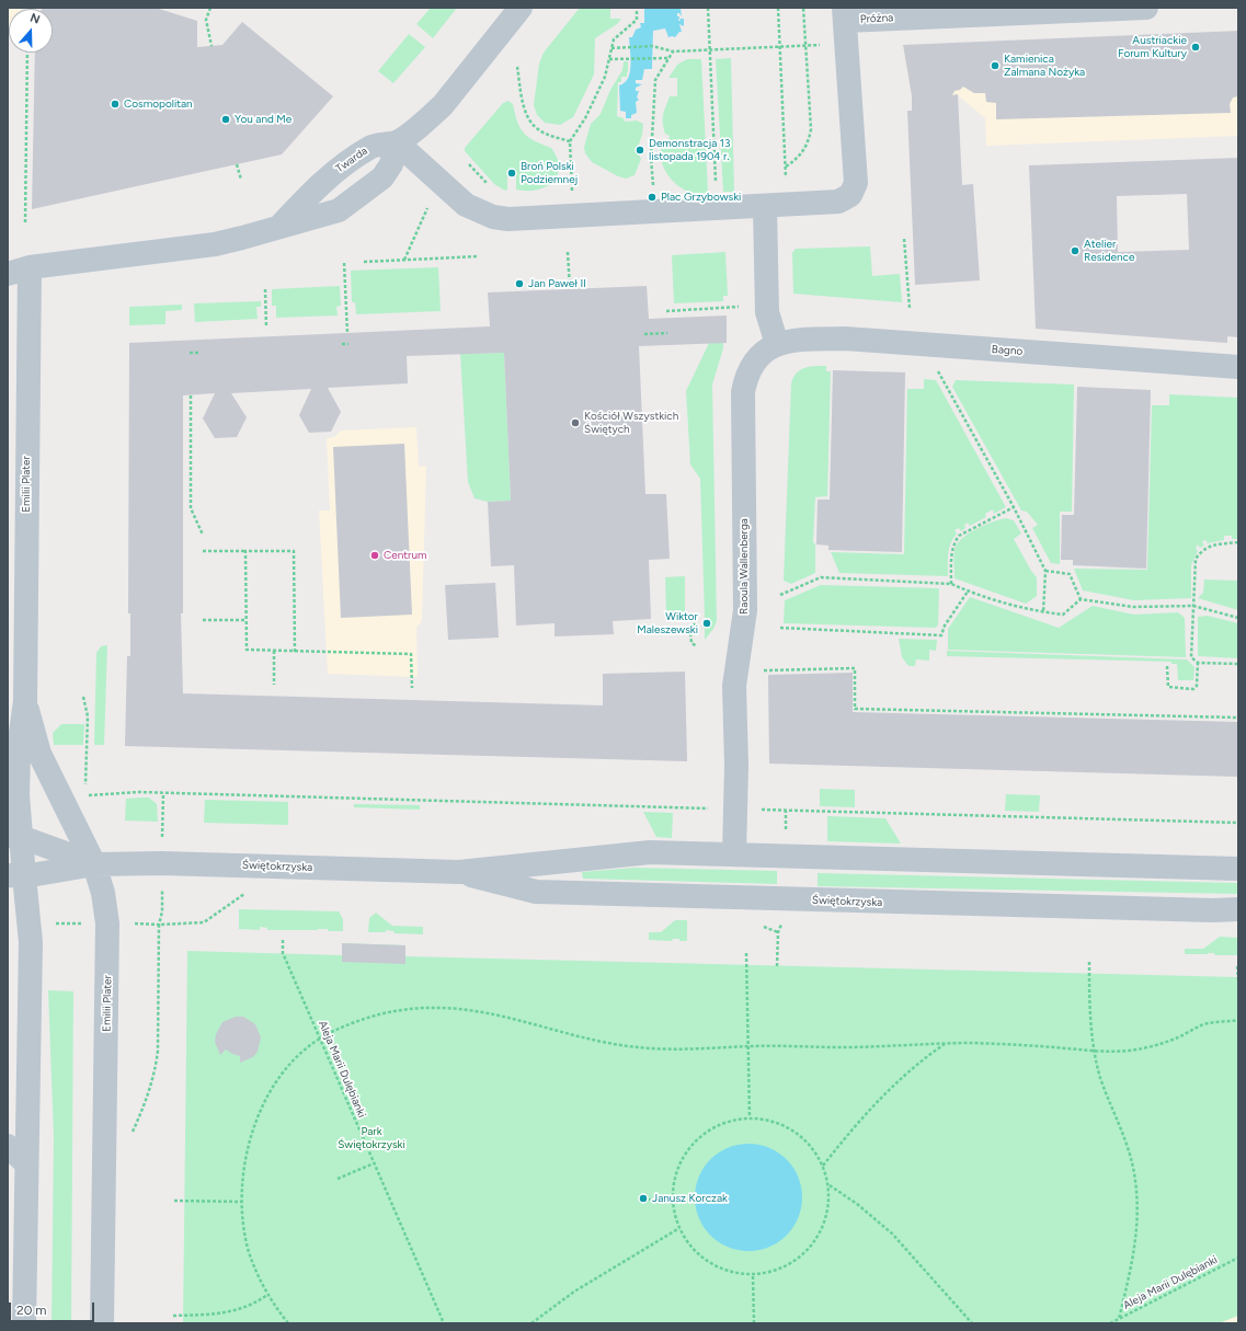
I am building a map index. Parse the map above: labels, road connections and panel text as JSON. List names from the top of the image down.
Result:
{
  "streets": {
    "street": [
      "Próżna",
      "Twarda",
      "Bagno",
      "Emilii Plater",
      "Raoula Wallenberga",
      "Świętokrzyska"
    ],
    "path": ["Aleja Marii Dulębianki"]
  },
  "crossings": [
    ["Twarda", "Emilii Plater"],
    ["Bagno", "Raoula Wallenberga"],
    ["Emilii Plater", "Świętokrzyska"],
    ["Raoula Wallenberga", "Świętokrzyska"]
  ],
  "parks": ["Park Świętokrzyski"],
  "places": [
    "Austriackie Forum Kultury",
    "Kamienica Zalmana Nożyka",
    "Cosmopolitan",
    "You and Me",
    "Demonstracja 13 listopada 1904 r.",
    "Broń Polski Podziemnej",
    "Plac Grzybowski",
    "Atelier Residence",
    "Jan Paweł II",
    "Kościół Wszystkich Świętych",
    "Centrum",
    "Wiktor Maleszewski",
    "Janusz Korczak"
  ],
  "scale_bar": "20 m",
  "north": "top"
}
